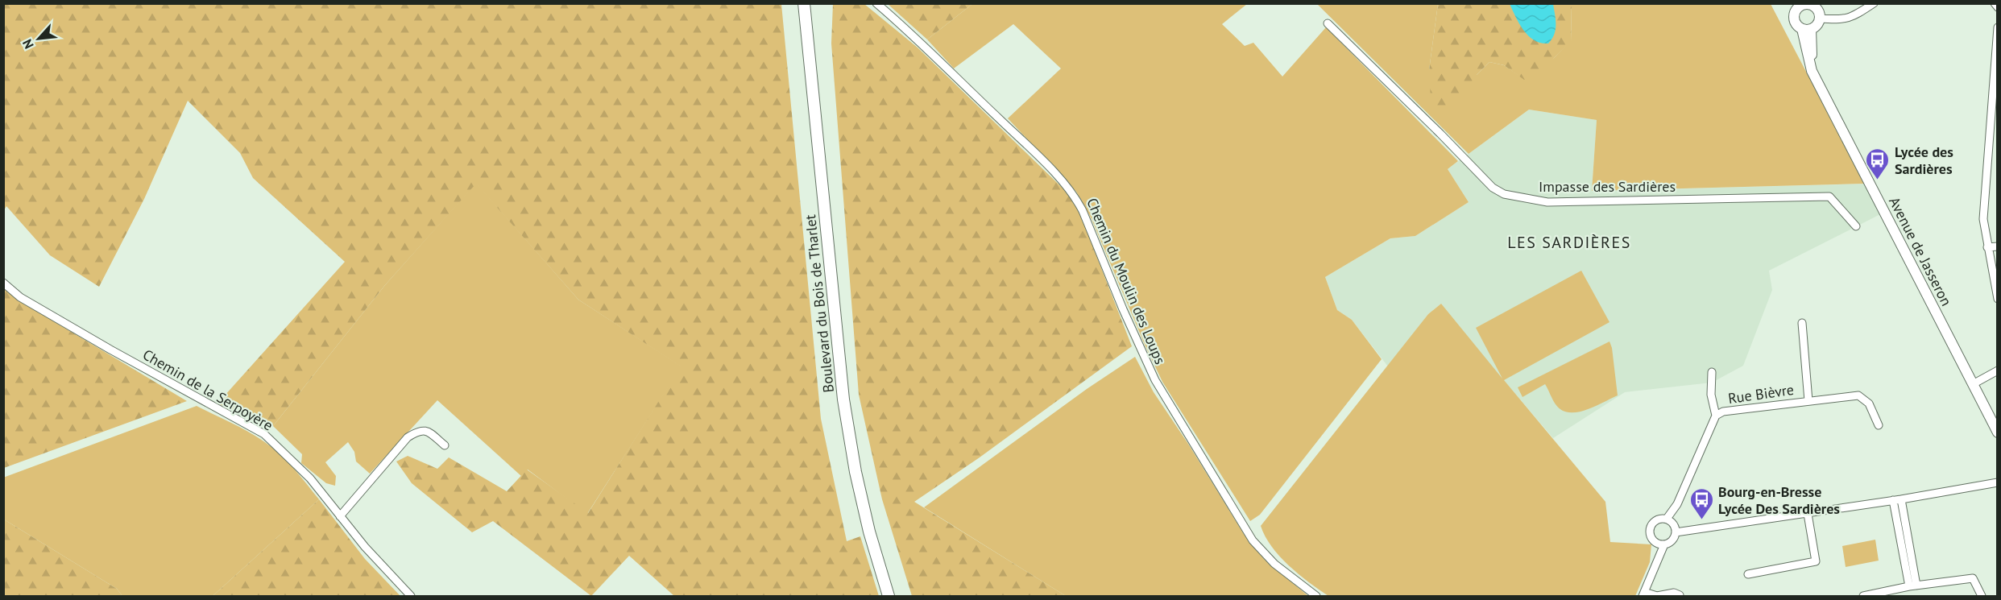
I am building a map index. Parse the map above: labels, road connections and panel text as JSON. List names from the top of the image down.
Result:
{
  "streets": {
    "main road": ["Avenue de Jasseron", "Boulevard du Bois de Tharlet"],
    "street": [
      "Impasse des Sardières",
      "Chemin du Moulin des Loups",
      "Chemin de la Serpoyère",
      "Rue Bièvre"
    ]
  },
  "districts": ["LES SARDIÈRES"],
  "places": {
    "bus stop": ["Lycée des Sardières", "Bourg-en-Bresse Lycée Des Sardières"]
  },
  "north": "bottom left"
}
